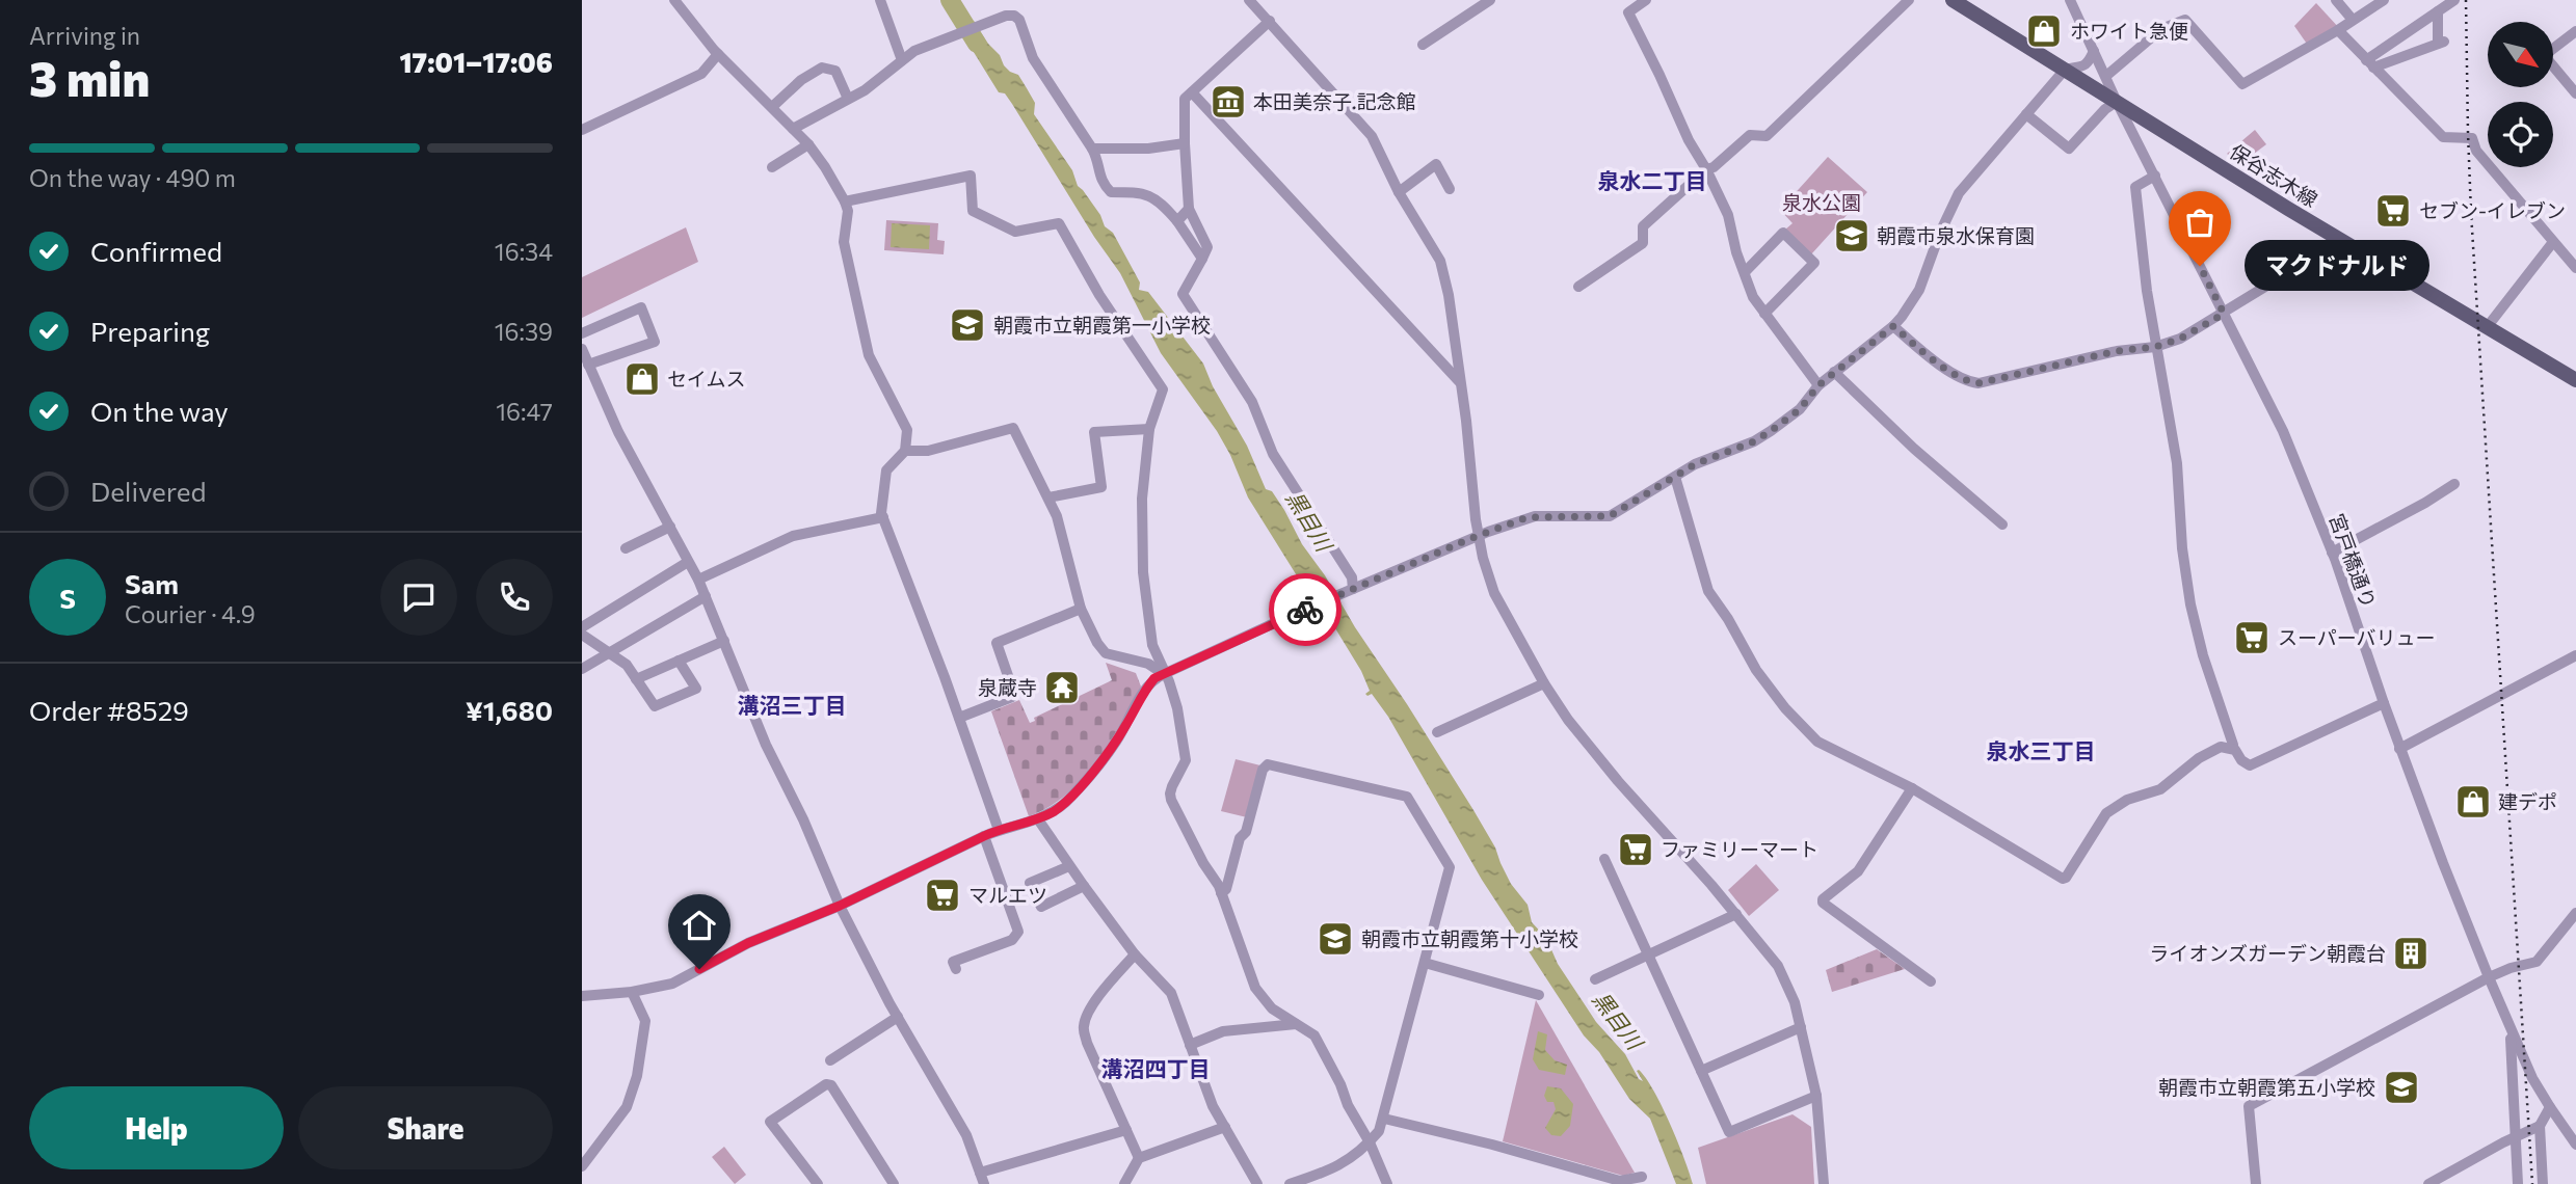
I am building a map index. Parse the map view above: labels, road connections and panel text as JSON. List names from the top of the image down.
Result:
{
  "streets": {
    "main road": ["保谷志木線"],
    "street": ["宮戸橋通り"]
  },
  "crossings": [
    ["保谷志木線", "宮戸橋通り"]
  ],
  "districts": [
    "泉水二丁目",
    "溝沼三丁目",
    "泉水三丁目",
    "溝沼四丁目"
  ],
  "water": ["黒目川"],
  "parks": ["泉水公園"],
  "places": {
    "shop": ["ホワイト急便", "セイムス", "建デポ"],
    "museum": ["本田美奈子.記念館"],
    "supermarket": [
      "セブン-イレブン",
      "スーパーバリュー",
      "ファミリーマート",
      "マルエツ"
    ],
    "school or university": [
      "朝霞市泉水保育園",
      "朝霞市立朝霞第一小学校",
      "朝霞市立朝霞第十小学校",
      "朝霞市立朝霞第五小学校"
    ],
    "other": ["マクドナルド"],
    "temple": ["泉蔵寺"],
    "building": ["ライオンズガーデン朝霞台"]
  },
  "north": "bottom right",
  "page": {
    "heading": ["3 min", "Arriving in", "17:01–17:06"],
    "panel": [
      "Sam",
      "Courier · 4.9",
      "Order #8529",
      "¥1,680"
    ],
    "bar": "On the way · 490 m",
    "list": [
      ["Confirmed", "16:34"],
      ["Preparing", "16:39"],
      ["On the way", "16:47"],
      "Delivered"
    ],
    "bubble": "マクドナルド",
    "round": "S",
    "buttons": ["Help", "Share"]
  }
}
